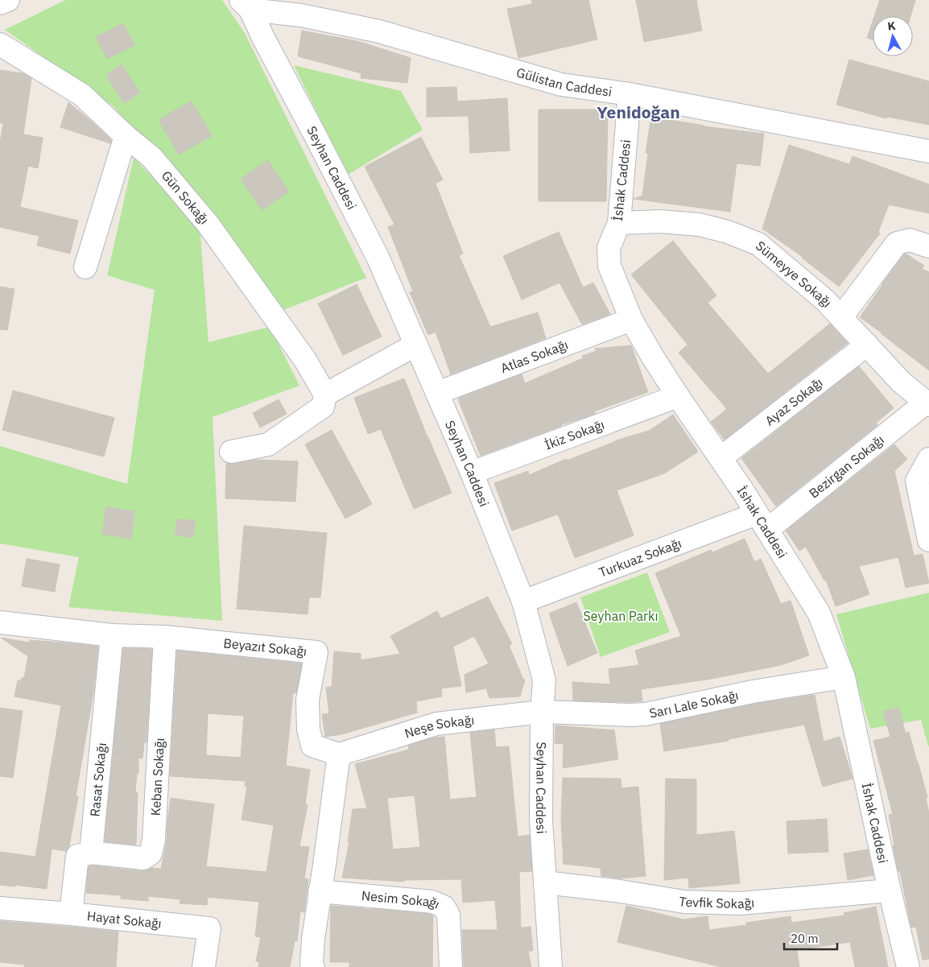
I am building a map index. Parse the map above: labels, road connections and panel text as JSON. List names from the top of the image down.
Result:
{
  "streets": {
    "street": [
      "Gülistan Caddesi",
      "Seyhan Caddesi",
      "İshak Caddesi",
      "Gün Sokağı",
      "Sümeyye Sokağı",
      "Atlas Sokağı",
      "Ayaz Sokağı",
      "İkiz Sokağı",
      "Bezirgan Sokağı",
      "Turkuaz Sokağı",
      "Beyazıt Sokağı",
      "Sarı Lale Sokağı",
      "Neşe Sokağı",
      "Keban Sokağı",
      "Rasat Sokağı",
      "Tevfik Sokağı",
      "Nesim Sokağı",
      "Hayat Sokağı"
    ]
  },
  "crossings": [
    ["Gülistan Caddesi", "Seyhan Caddesi"],
    ["Gülistan Caddesi", "İshak Caddesi"],
    ["Seyhan Caddesi", "Atlas Sokağı"],
    ["Seyhan Caddesi", "İkiz Sokağı"],
    ["Seyhan Caddesi", "Turkuaz Sokağı"],
    ["Seyhan Caddesi", "Sarı Lale Sokağı"],
    ["Seyhan Caddesi", "Neşe Sokağı"],
    ["Seyhan Caddesi", "Tevfik Sokağı"],
    ["İshak Caddesi", "Sümeyye Sokağı"],
    ["İshak Caddesi", "Atlas Sokağı"],
    ["İshak Caddesi", "Ayaz Sokağı"],
    ["İshak Caddesi", "İkiz Sokağı"],
    ["İshak Caddesi", "Bezirgan Sokağı"],
    ["İshak Caddesi", "Turkuaz Sokağı"],
    ["İshak Caddesi", "Sarı Lale Sokağı"],
    ["İshak Caddesi", "Tevfik Sokağı"],
    ["Sümeyye Sokağı", "Ayaz Sokağı"],
    ["Sümeyye Sokağı", "Bezirgan Sokağı"],
    ["Bezirgan Sokağı", "Turkuaz Sokağı"],
    ["Beyazıt Sokağı", "Neşe Sokağı"],
    ["Beyazıt Sokağı", "Keban Sokağı"],
    ["Beyazıt Sokağı", "Rasat Sokağı"],
    ["Sarı Lale Sokağı", "Neşe Sokağı"],
    ["Keban Sokağı", "Rasat Sokağı"]
  ],
  "districts": ["Yenidoğan"],
  "parks": ["Seyhan Parkı"],
  "scale_bar": "20 m",
  "north": "top"
}
